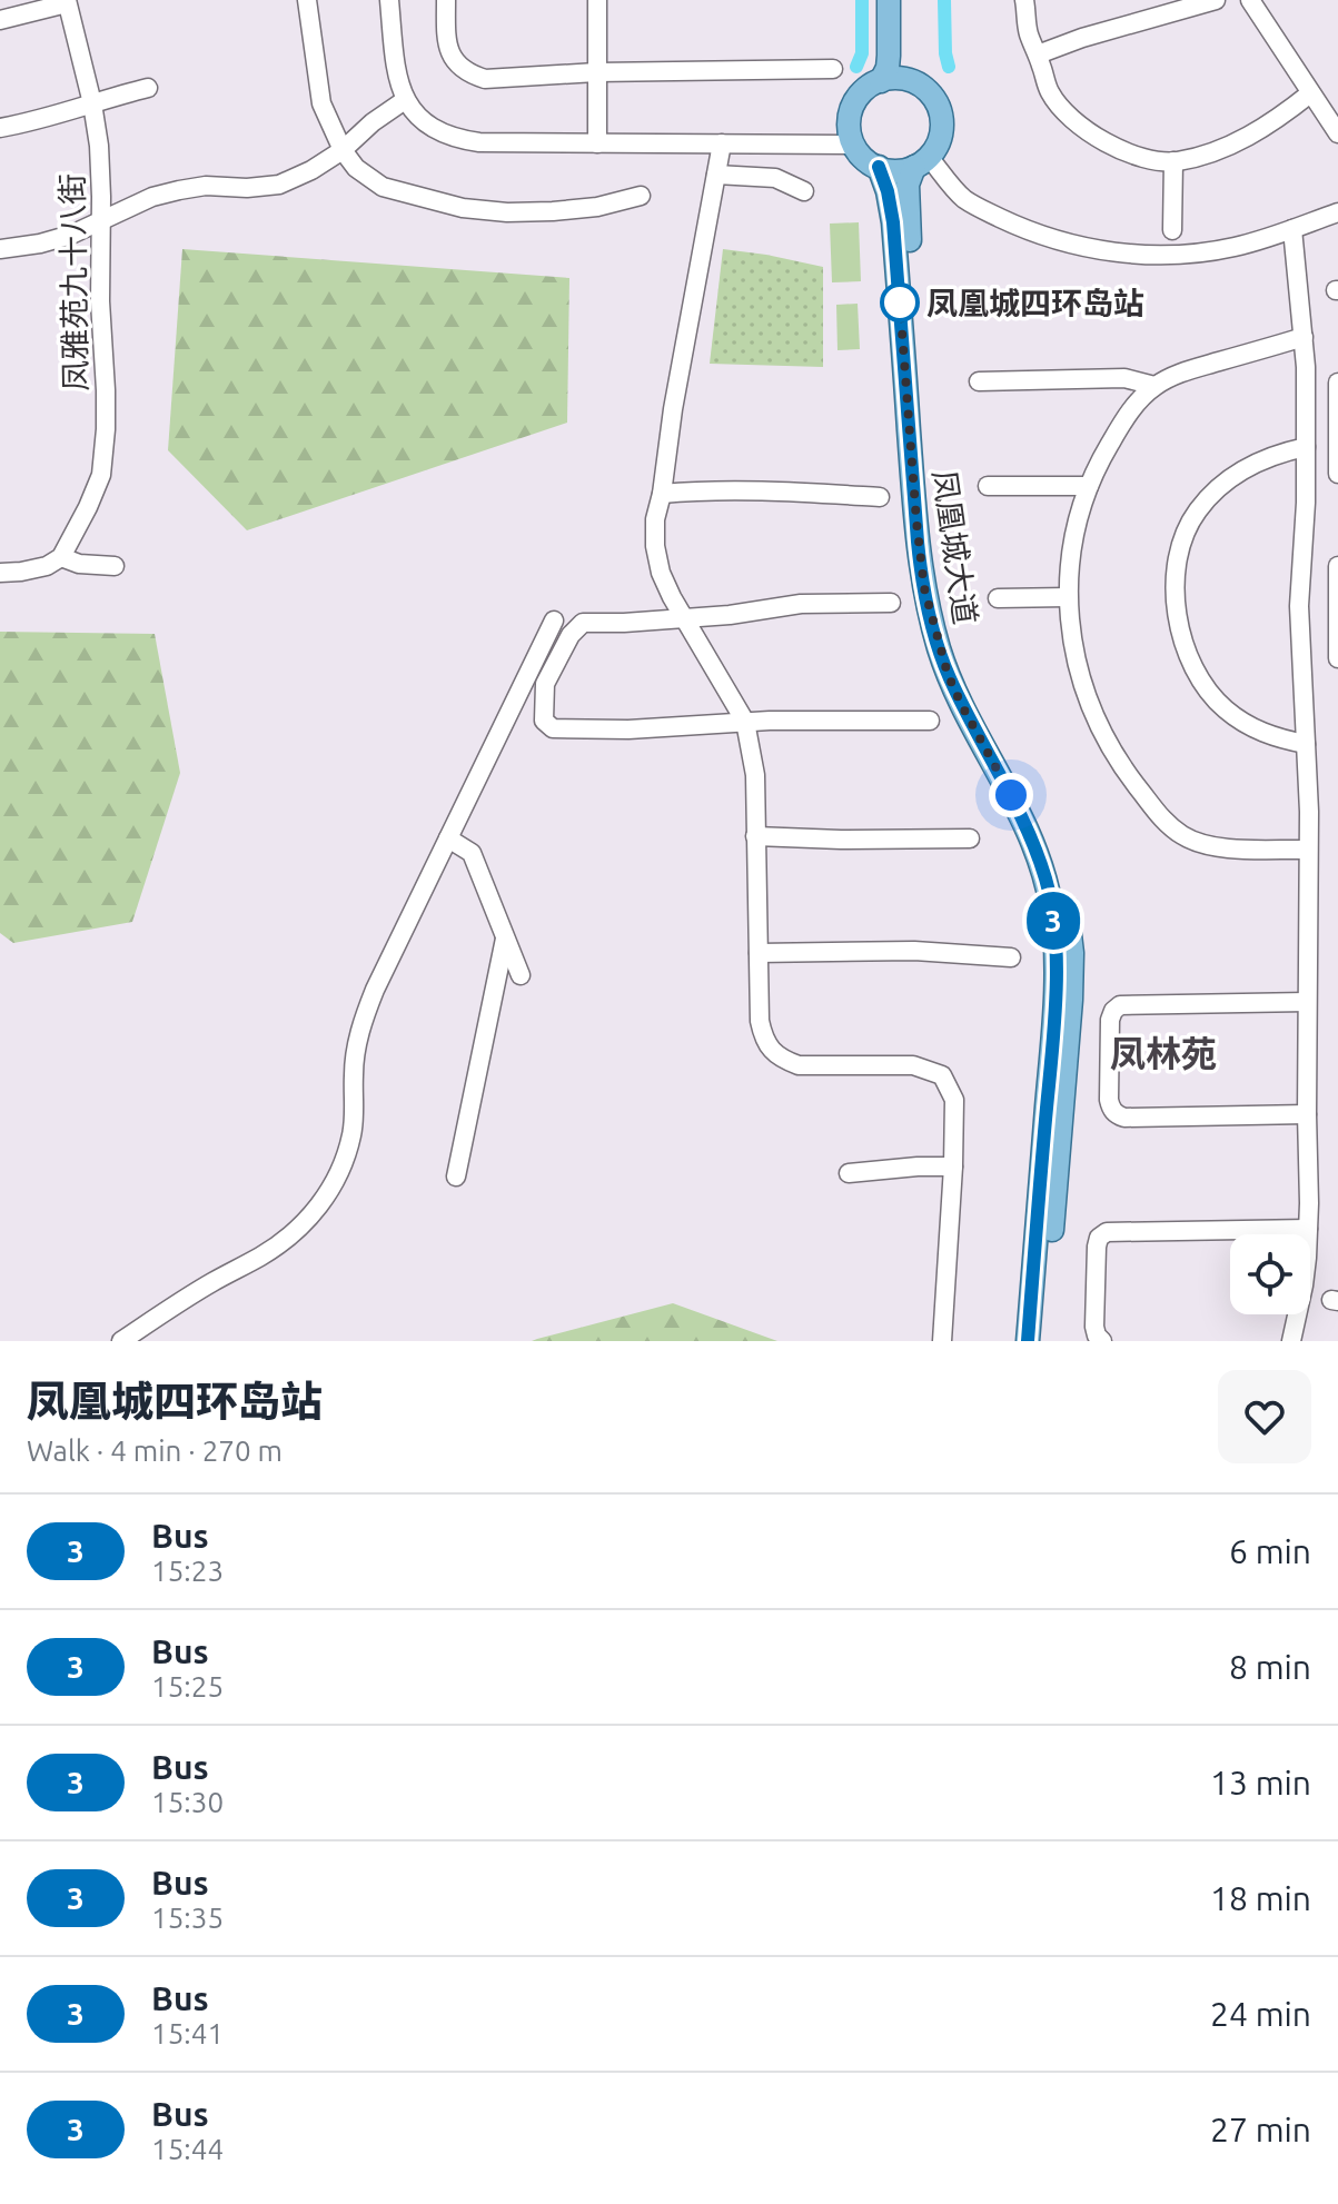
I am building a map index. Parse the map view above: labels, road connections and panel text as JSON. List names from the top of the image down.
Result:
{
  "streets": {
    "main road": ["凤凰城大道"],
    "street": ["凤雅苑九十八街"]
  },
  "districts": ["凤林苑"],
  "places": ["凤凰城四环岛站"],
  "lines": ["bus line 3"],
  "page": {
    "on_map": "3",
    "heading": ["凤凰城四环岛站", "Walk · 4 min · 270 m"],
    "list": [
      {
        "mark": "3",
        "name": "Bus",
        "note": "15:23",
        "value": "6 min"
      },
      {
        "mark": "3",
        "name": "Bus",
        "note": "15:25",
        "value": "8 min"
      },
      {
        "mark": "3",
        "name": "Bus",
        "note": "15:30",
        "value": "13 min"
      },
      {
        "mark": "3",
        "name": "Bus",
        "note": "15:35",
        "value": "18 min"
      },
      {
        "mark": "3",
        "name": "Bus",
        "note": "15:41",
        "value": "24 min"
      },
      {
        "mark": "3",
        "name": "Bus",
        "note": "15:44",
        "value": "27 min"
      }
    ]
  }
}
